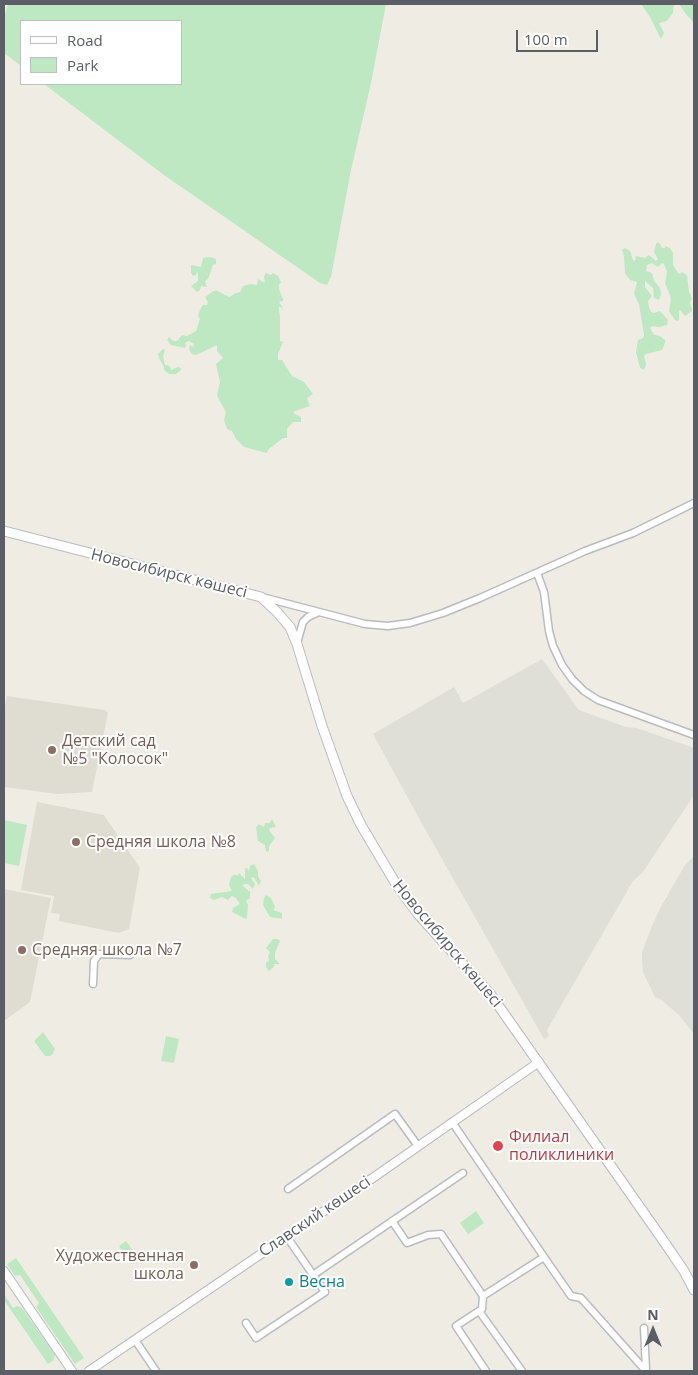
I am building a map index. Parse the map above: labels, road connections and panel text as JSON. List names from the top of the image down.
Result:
{
  "streets": {
    "main road": ["Новосибирск көшесі"],
    "street": ["Славский көшесі"]
  },
  "crossings": [
    ["Новосибирск көшесі", "Славский көшесі"]
  ],
  "places": [
    "Детский сад №5 \"Колосок\"",
    "Средняя школа №8",
    "Средняя школа №7",
    "Филиал поликлиники",
    "Художественная школа",
    "Весна"
  ],
  "legend": ["Road", "Park"],
  "scale_bar": "100 m",
  "north": "top"
}
